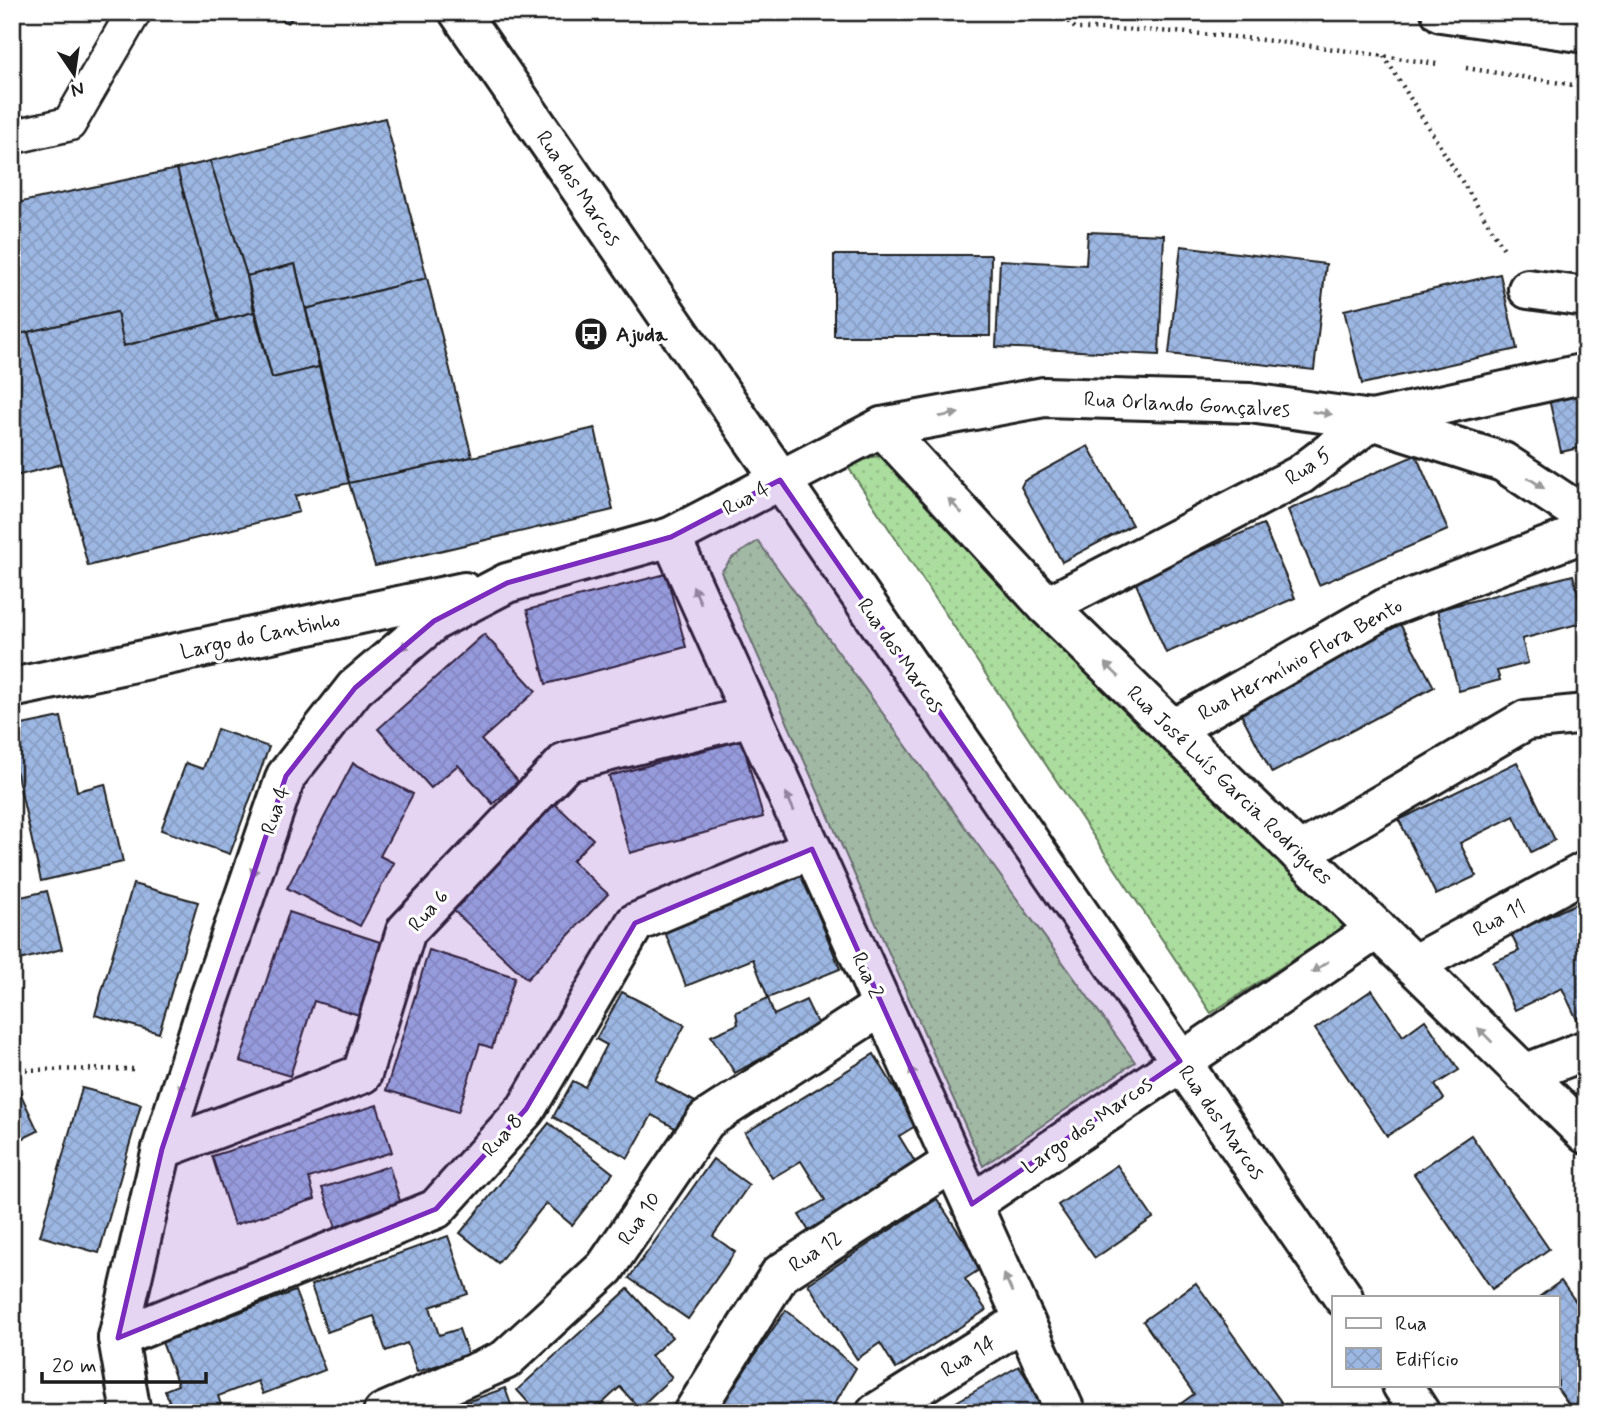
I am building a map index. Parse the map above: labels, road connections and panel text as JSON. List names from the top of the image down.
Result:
{
  "streets": {
    "street": [
      "Rua dos Marcos",
      "Rua Orlando Gonçalves",
      "Rua 5",
      "Rua 4",
      "Largo do Cantinho",
      "Rua Hermínio Flora Bento",
      "Rua José Luís Garcia Rodrigues",
      "Rua 6",
      "Rua 11",
      "Rua 2",
      "Largo dos Marcos",
      "Rua 8",
      "Rua 10",
      "Rua 12",
      "Rua 14"
    ]
  },
  "crossings": [
    ["Rua dos Marcos", "Rua Orlando Gonçalves"],
    ["Rua dos Marcos", "Rua 4"],
    ["Rua dos Marcos", "Largo dos Marcos"],
    ["Rua Orlando Gonçalves", "Rua 5"],
    ["Rua Orlando Gonçalves", "Rua 4"],
    ["Rua Orlando Gonçalves", "Rua José Luís Garcia Rodrigues"],
    ["Rua 5", "Rua José Luís Garcia Rodrigues"],
    ["Rua 4", "Largo do Cantinho"],
    ["Rua 4", "Rua 6"],
    ["Rua 4", "Rua 2"],
    ["Rua 4", "Rua 8"],
    ["Rua Hermínio Flora Bento", "Rua José Luís Garcia Rodrigues"],
    ["Rua José Luís Garcia Rodrigues", "Rua 11"],
    ["Rua José Luís Garcia Rodrigues", "Largo dos Marcos"],
    ["Rua 6", "Rua 2"],
    ["Rua 2", "Largo dos Marcos"],
    ["Rua 2", "Rua 8"],
    ["Rua 2", "Rua 10"],
    ["Rua 2", "Rua 12"],
    ["Rua 2", "Rua 14"]
  ],
  "one_way": [
    "Rua Orlando Gonçalves",
    "Rua 4",
    "Rua José Luís Garcia Rodrigues",
    "Rua 2",
    "Largo dos Marcos"
  ],
  "places": {
    "bus stop": ["Ajuda"]
  },
  "legend": ["Rua", "Edifício"],
  "scale_bar": "20 m",
  "north": "bottom"
}
